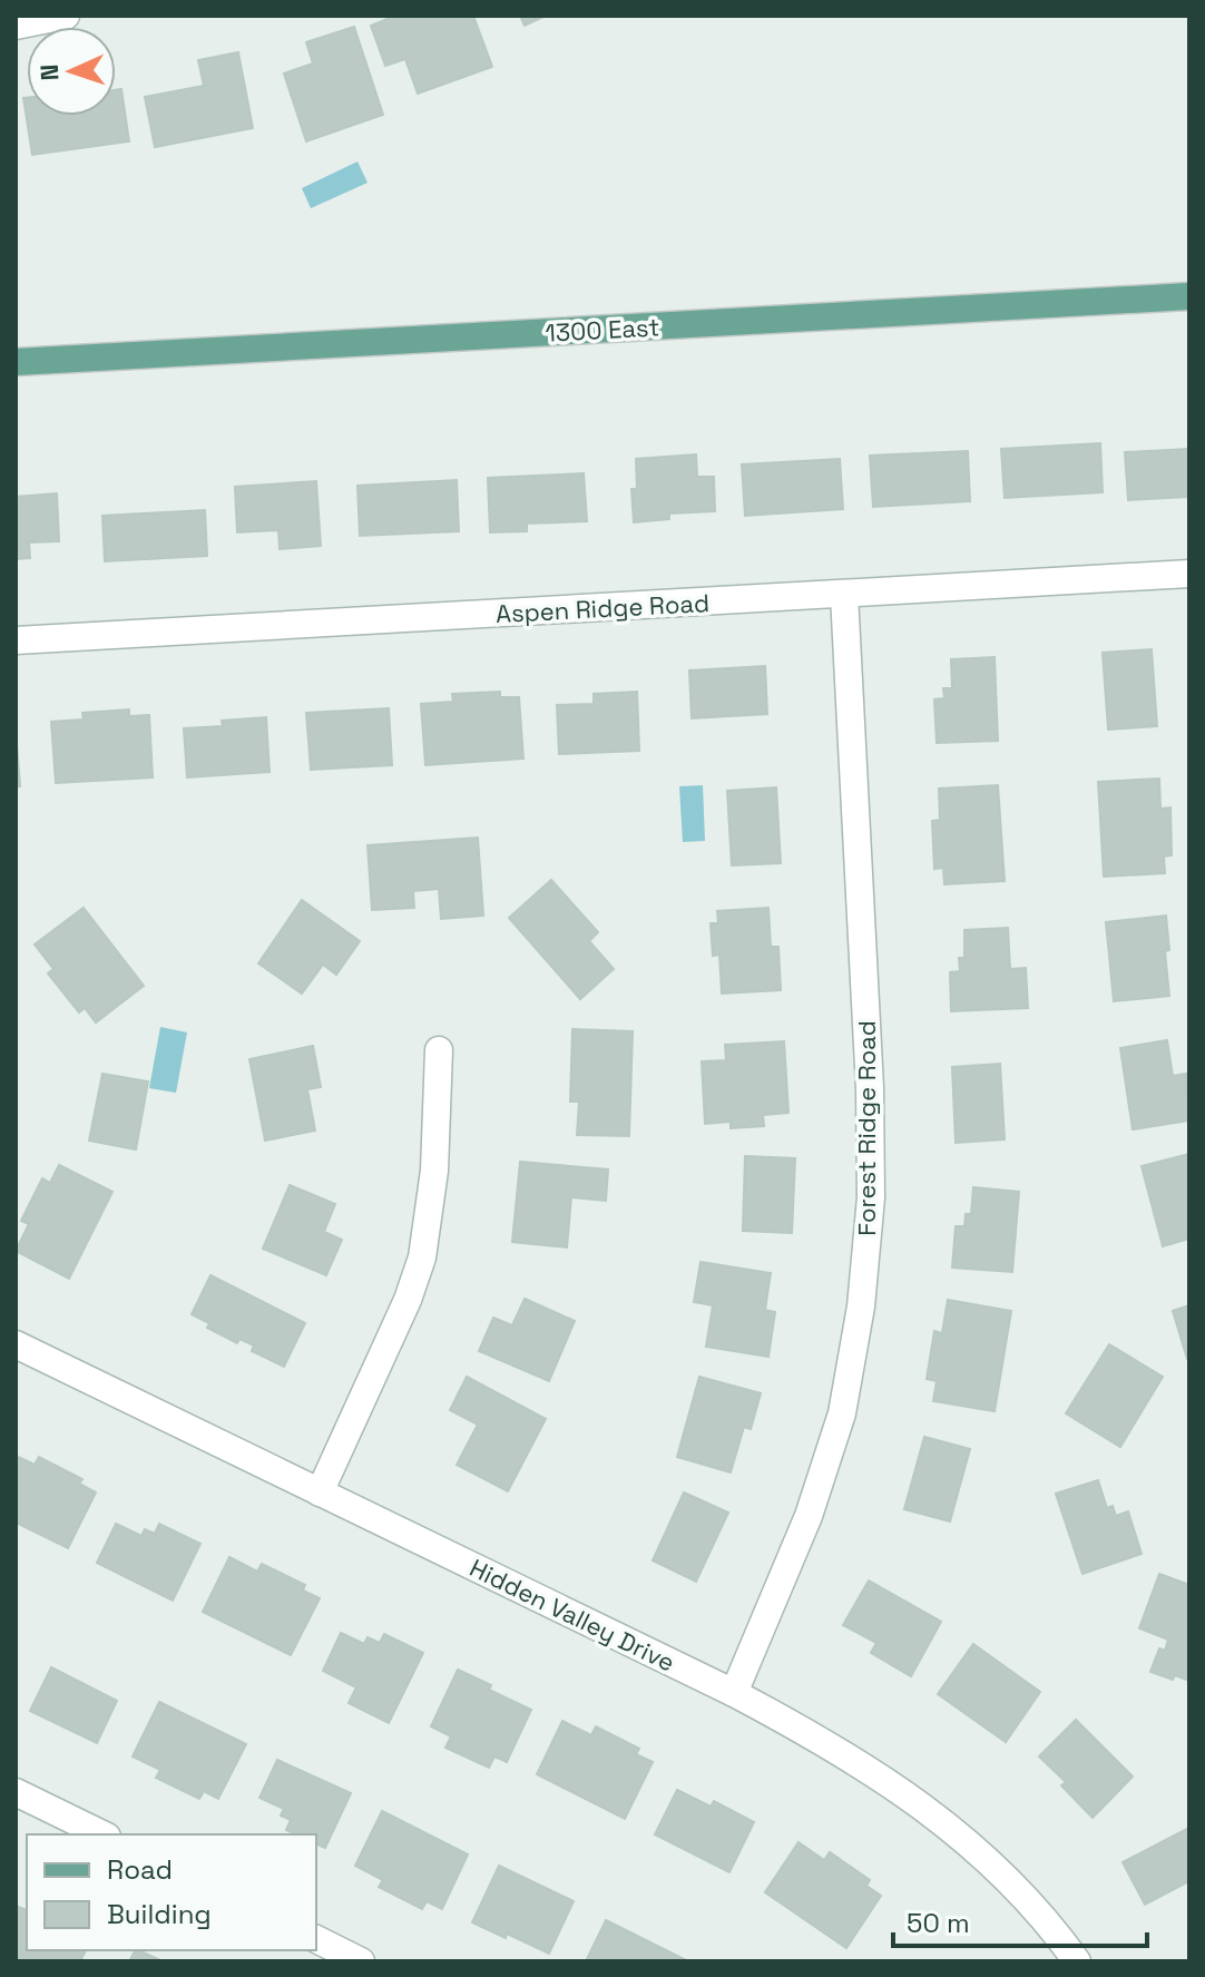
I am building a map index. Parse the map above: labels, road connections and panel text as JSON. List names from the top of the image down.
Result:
{
  "streets": {
    "main road": ["1300 East"],
    "street": ["Aspen Ridge Road", "Forest Ridge Road", "Hidden Valley Drive"]
  },
  "crossings": [
    ["Aspen Ridge Road", "Forest Ridge Road"],
    ["Forest Ridge Road", "Hidden Valley Drive"]
  ],
  "legend": ["Road", "Building"],
  "scale_bar": "50 m",
  "north": "left"
}
